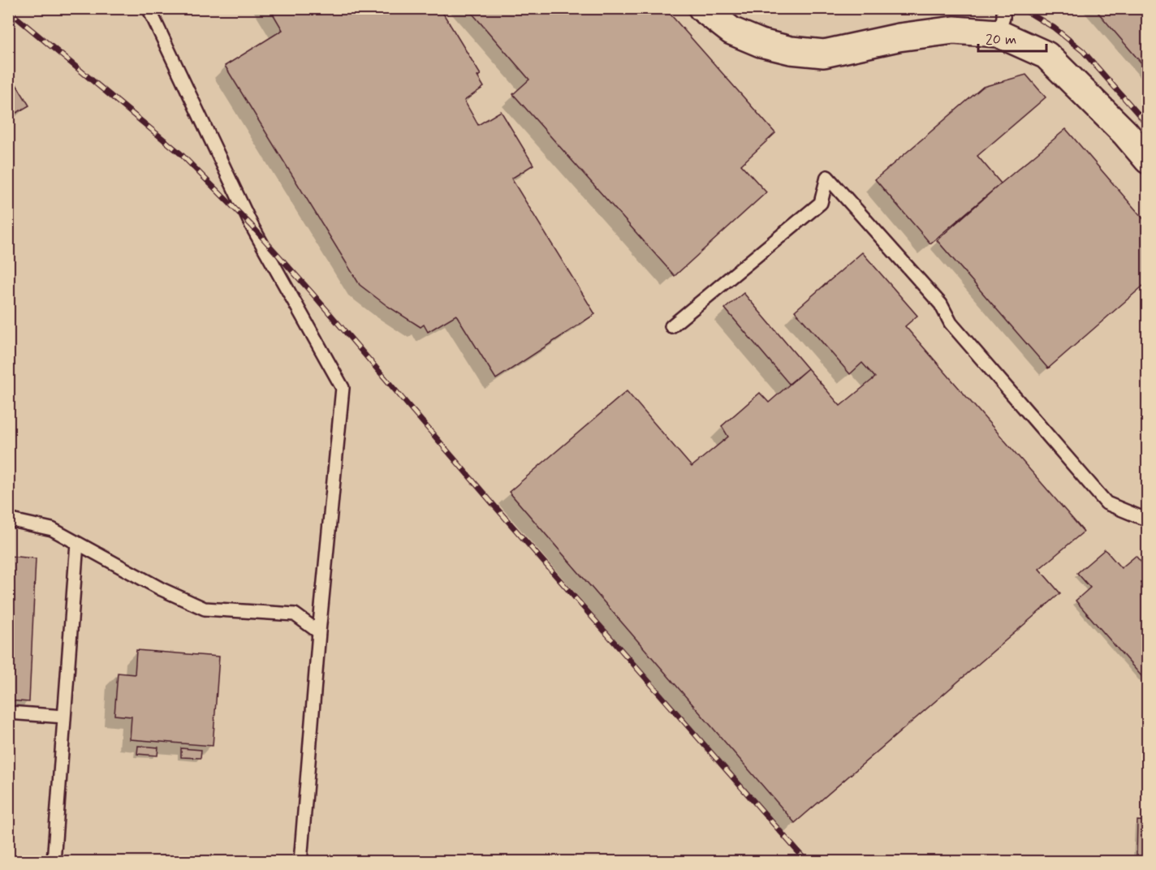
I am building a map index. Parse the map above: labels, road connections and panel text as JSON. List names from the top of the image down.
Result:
{
  "scale_bar": "20 m"
}
